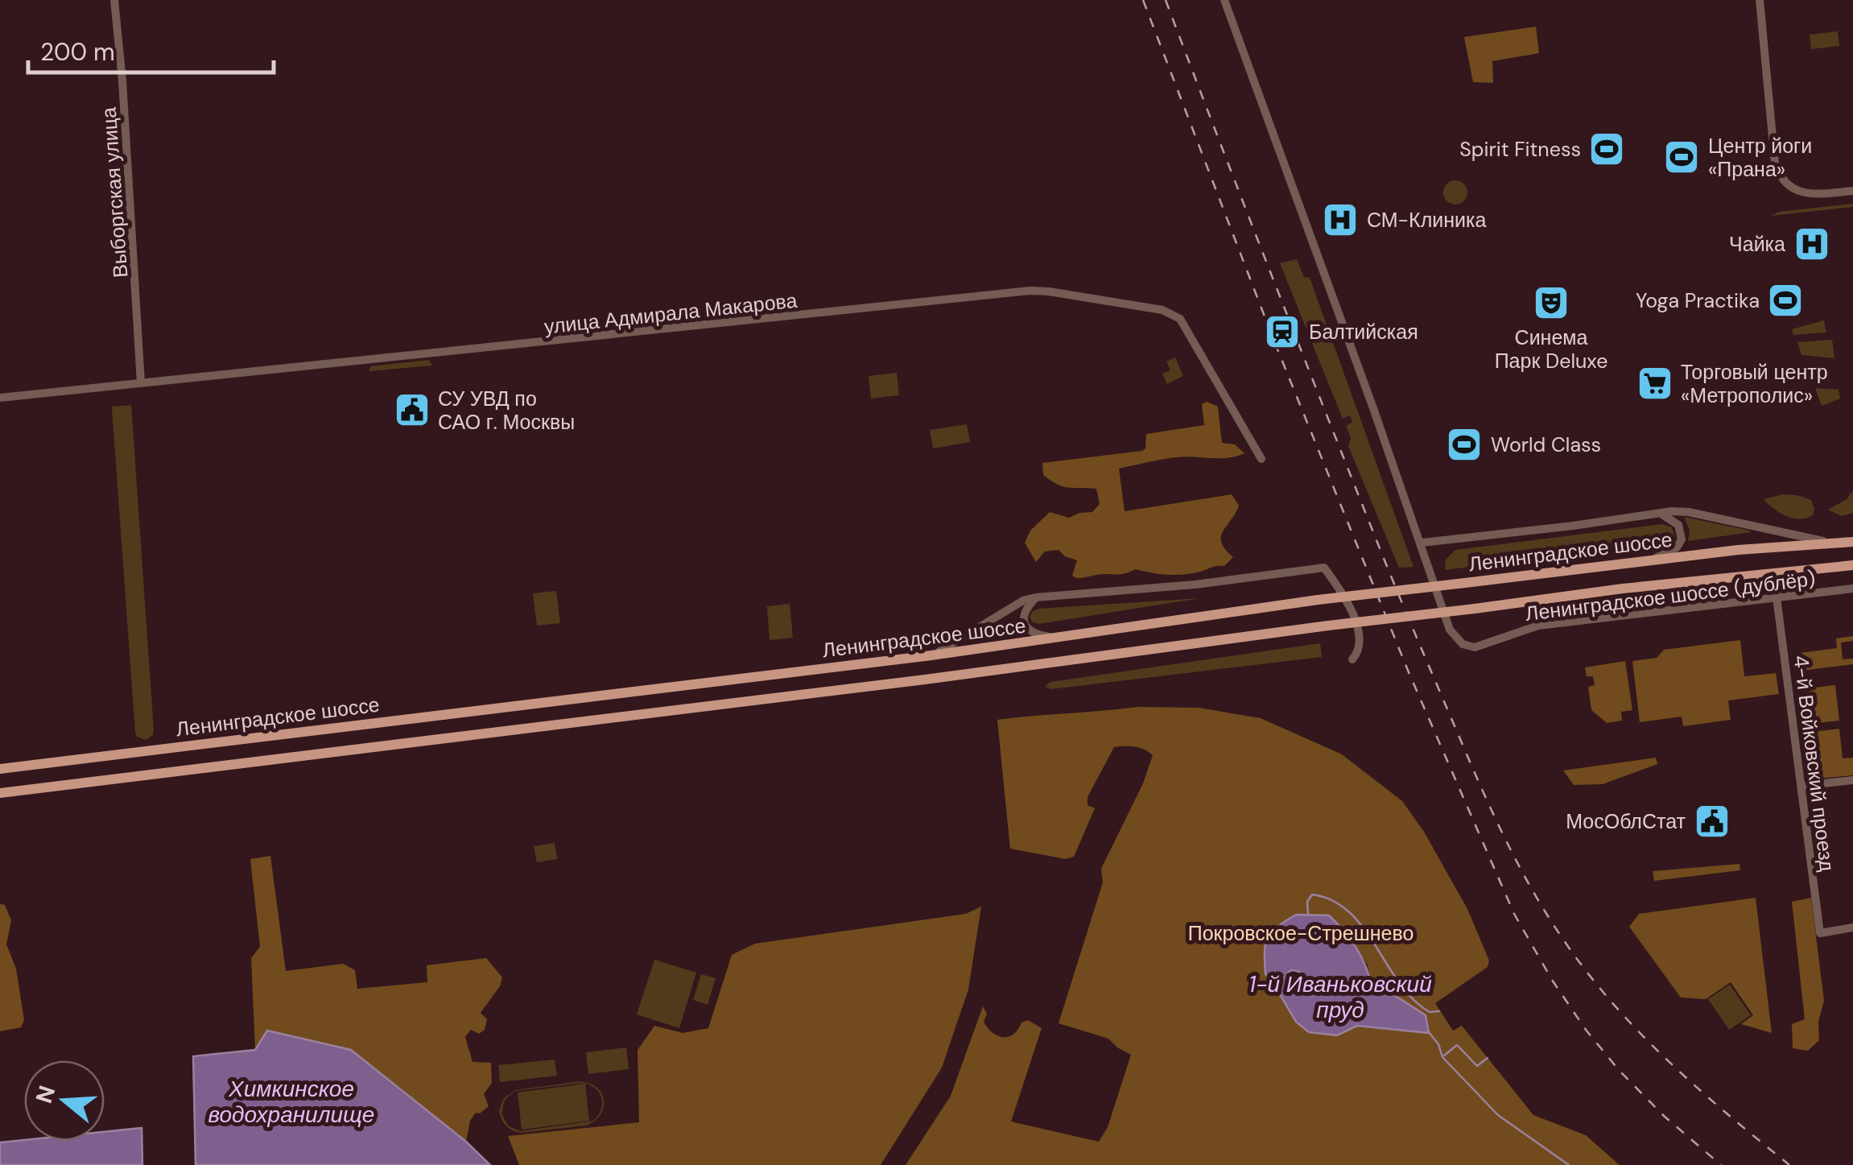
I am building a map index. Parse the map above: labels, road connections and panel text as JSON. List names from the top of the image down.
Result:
{
  "streets": {
    "main road": ["Ленинградское шоссе"],
    "street": [
      "Выборгская улица",
      "улица Адмирала Макарова",
      "Ленинградское шоссе (дублёр)",
      "4-й Войковский проезд"
    ]
  },
  "crossings": [
    ["Выборгская улица", "улица Адмирала Макарова"],
    ["Ленинградское шоссе (дублёр)", "4-й Войковский проезд"]
  ],
  "water": ["1-й Иваньковский пруд", "Химкинское водохранилище"],
  "parks": ["Покровское-Стрешнево"],
  "places": {
    "sports": [
      "Spirit Fitness",
      "Центр йоги «Прана»",
      "Yoga Practika",
      "World Class"
    ],
    "hospital": ["СМ-Клиника", "Чайка"],
    "theatre": ["Синема Парк Deluxe"],
    "station": ["Балтийская"],
    "supermarket": ["Торговый центр «Метрополис»"],
    "public building": ["СУ УВД по САО г. Москвы", "МосОблСтат"]
  },
  "scale_bar": "200 m",
  "north": "left"
}
